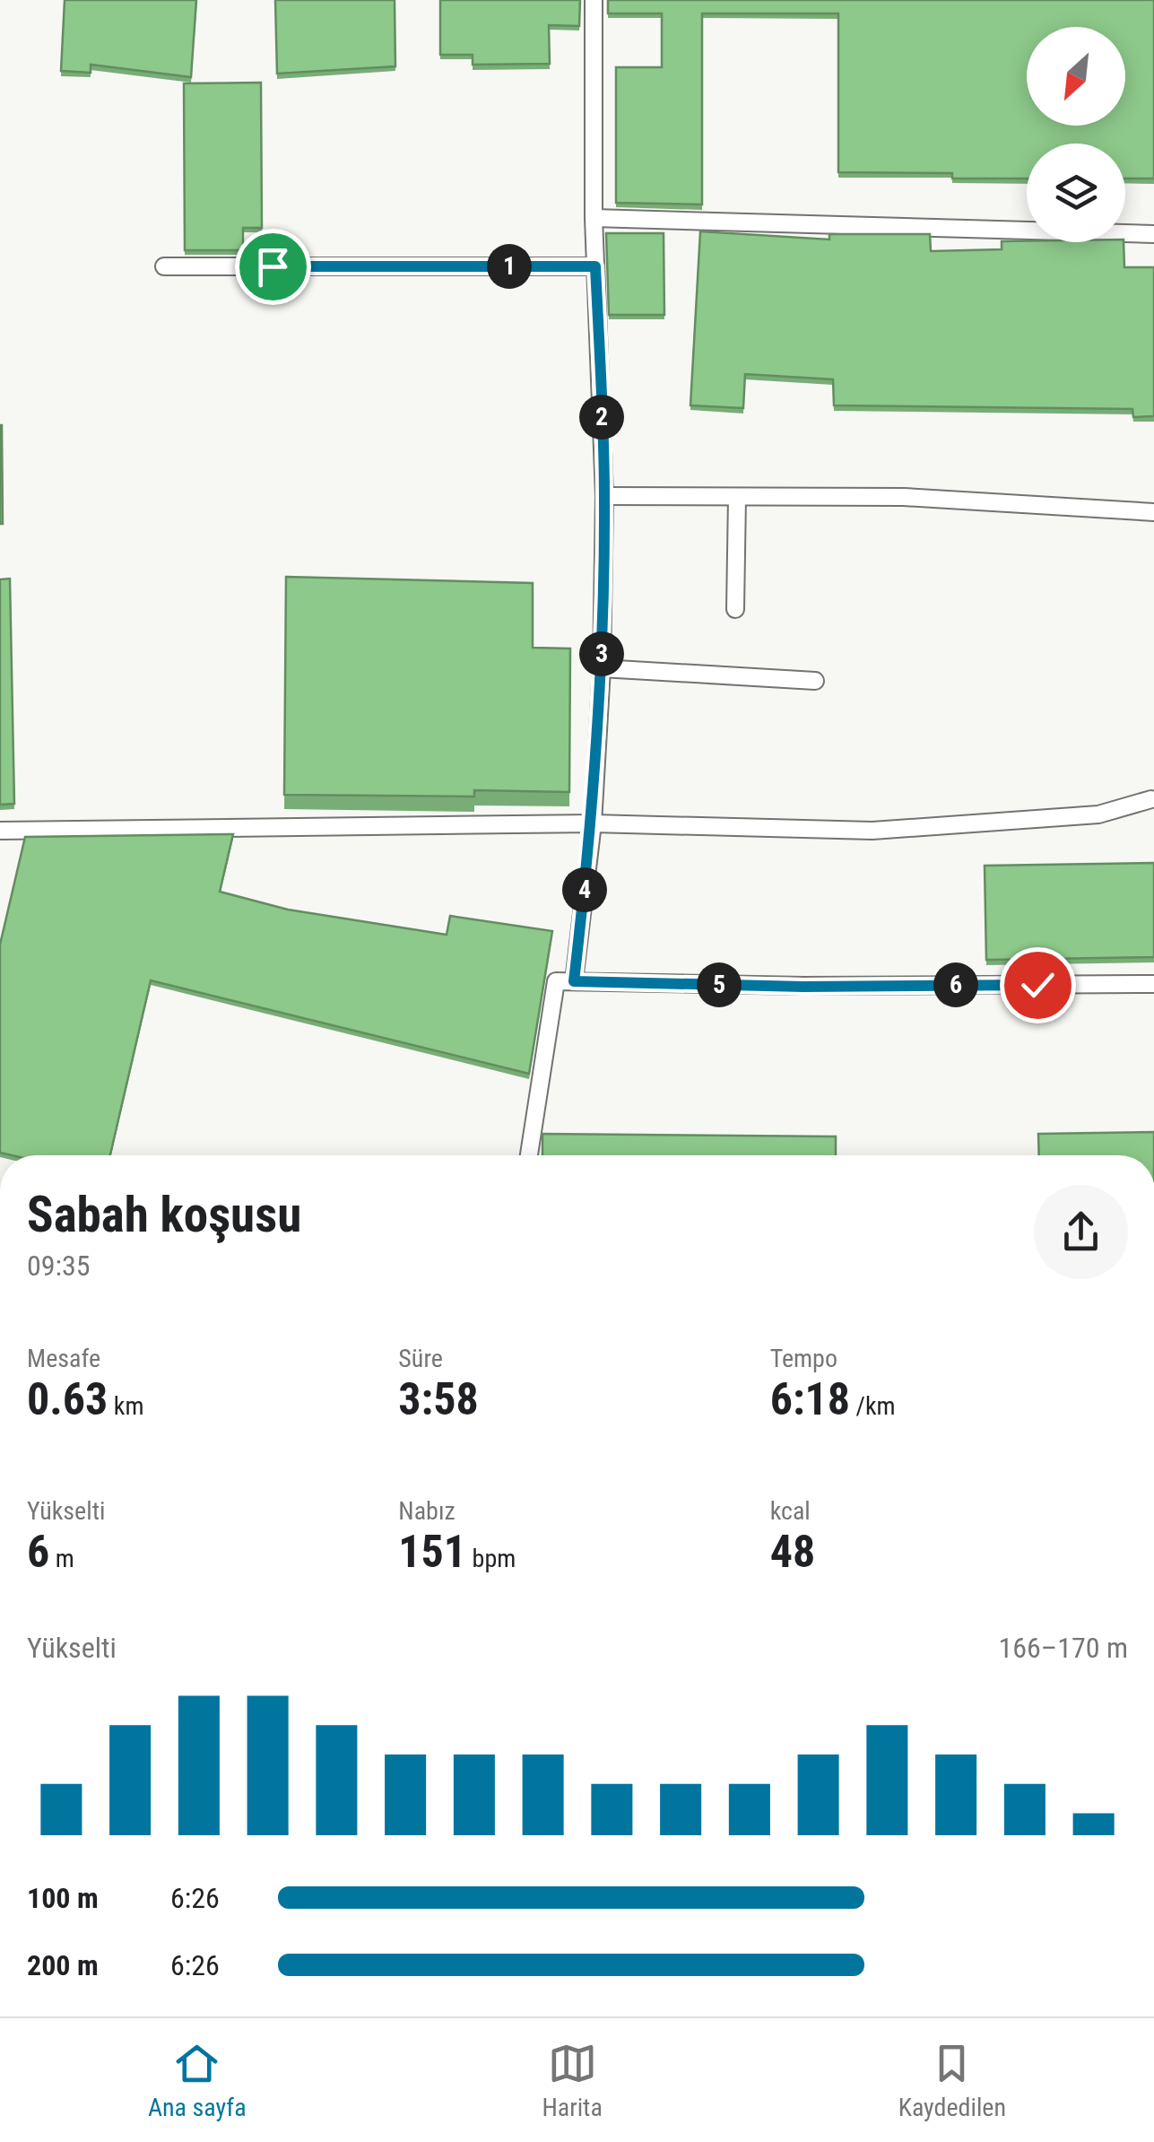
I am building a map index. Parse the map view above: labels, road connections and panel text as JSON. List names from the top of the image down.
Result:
{
  "north": "bottom left",
  "page": {
    "pins": [
      "1",
      "2",
      "3",
      "4",
      "5",
      "6"
    ],
    "heading": ["Sabah koşusu", "09:35"],
    "stats": [
      ["Mesafe", "0.63 km"],
      ["Süre", "3:58"],
      ["Tempo", "6:18 /km"],
      ["Yükselti", "6 m"],
      ["Nabız", "151 bpm"],
      ["kcal", "48"]
    ],
    "chart": ["Yükselti", "166–170 m"],
    "list": [
      {
        "name": "100 m",
        "note": "6:26"
      },
      {
        "name": "200 m",
        "note": "6:26"
      }
    ],
    "tabs": ["Ana sayfa", "Harita", "Kaydedilen"]
  }
}
